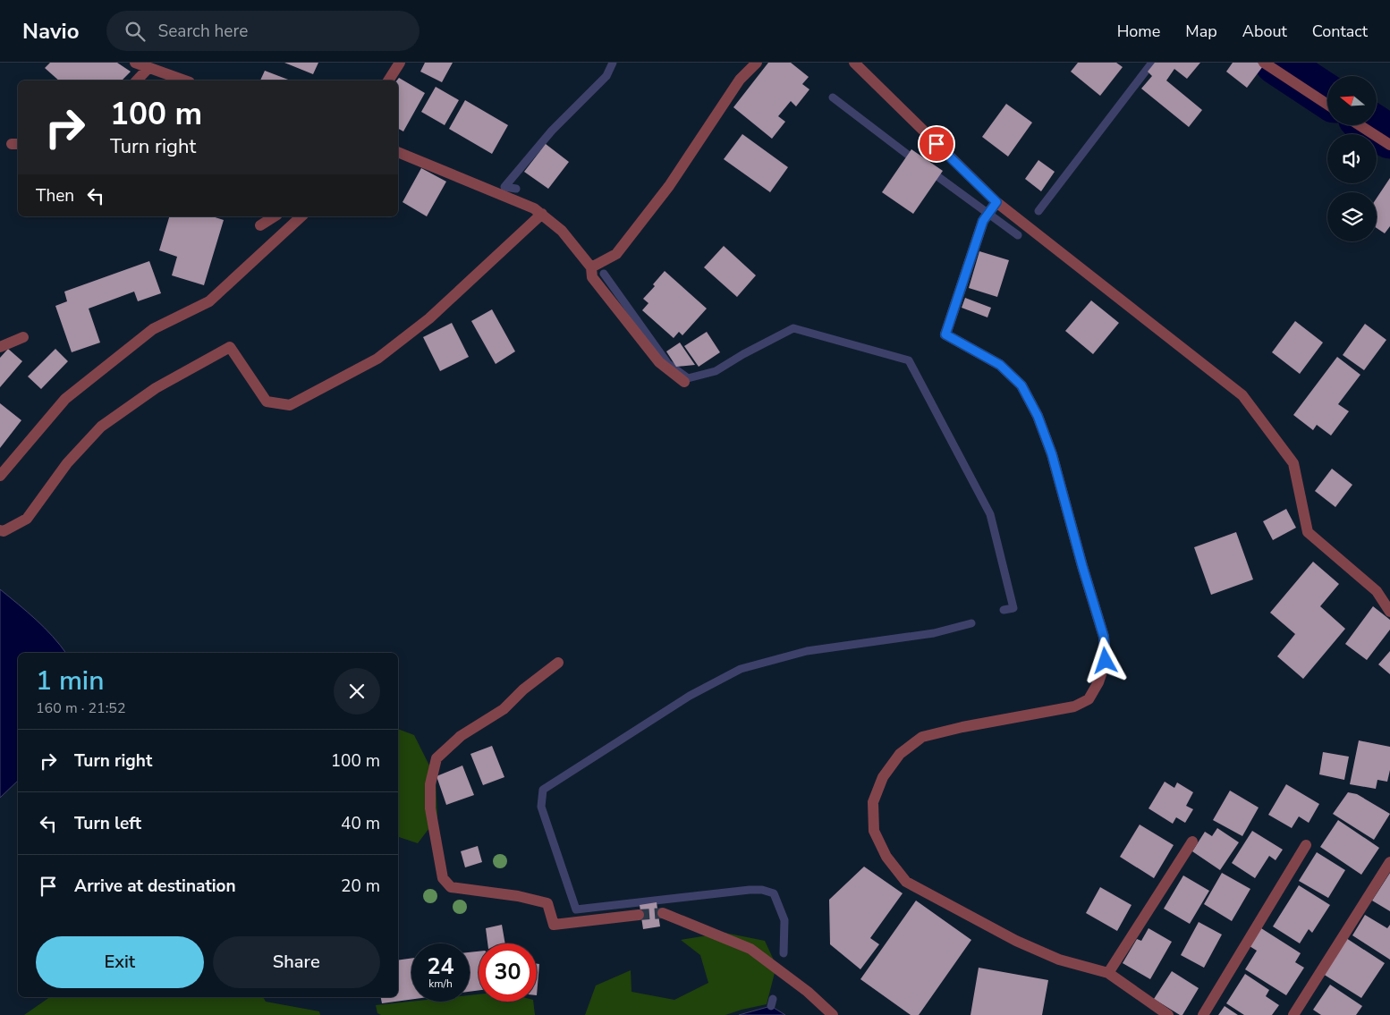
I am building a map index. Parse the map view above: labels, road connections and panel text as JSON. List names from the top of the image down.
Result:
{
  "north": "left",
  "page": {
    "header": "Navio",
    "search": "Search here",
    "nav": [
      "Home",
      "Map",
      "About",
      "Contact"
    ],
    "turn": ["100 m", "Turn right"],
    "then": "Then",
    "heading": ["1 min", "160 m · 21:52"],
    "list": [
      {
        "name": "Turn right",
        "value": "100 m"
      },
      {
        "name": "Turn left",
        "value": "40 m"
      },
      {
        "name": "Arrive at destination",
        "value": "20 m"
      }
    ],
    "buttons": ["Exit", "Share"],
    "speed": "24 km/h",
    "limit": "30"
  }
}
